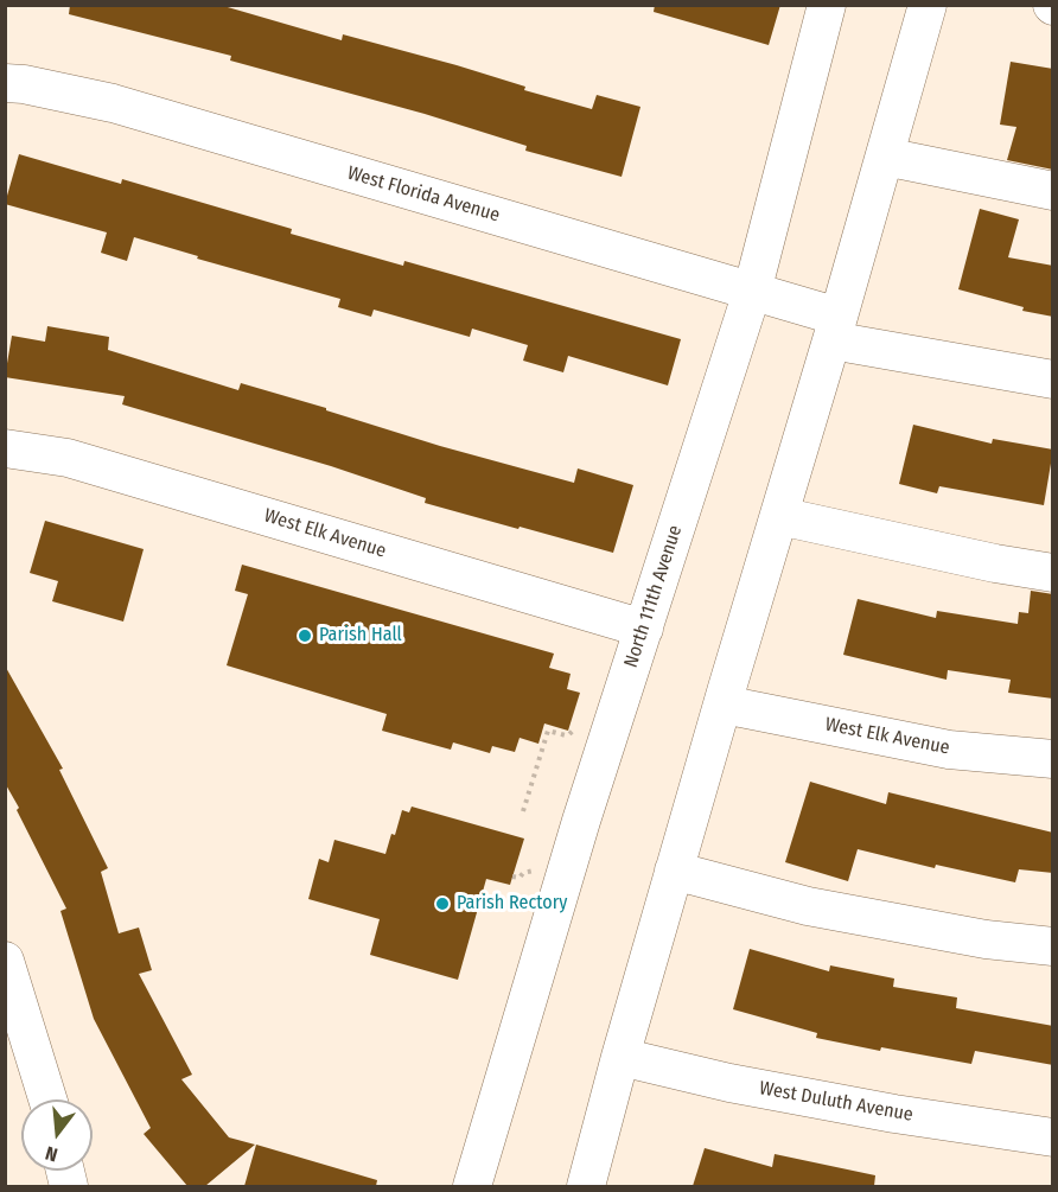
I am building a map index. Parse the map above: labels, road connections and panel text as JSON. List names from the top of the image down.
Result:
{
  "streets": {
    "street": [
      "West Florida Avenue",
      "West Elk Avenue",
      "North 111th Avenue",
      "West Duluth Avenue"
    ]
  },
  "crossings": [
    ["West Florida Avenue", "North 111th Avenue"],
    ["West Elk Avenue", "North 111th Avenue"]
  ],
  "places": ["Parish Hall", "Parish Rectory"],
  "north": "bottom"
}
